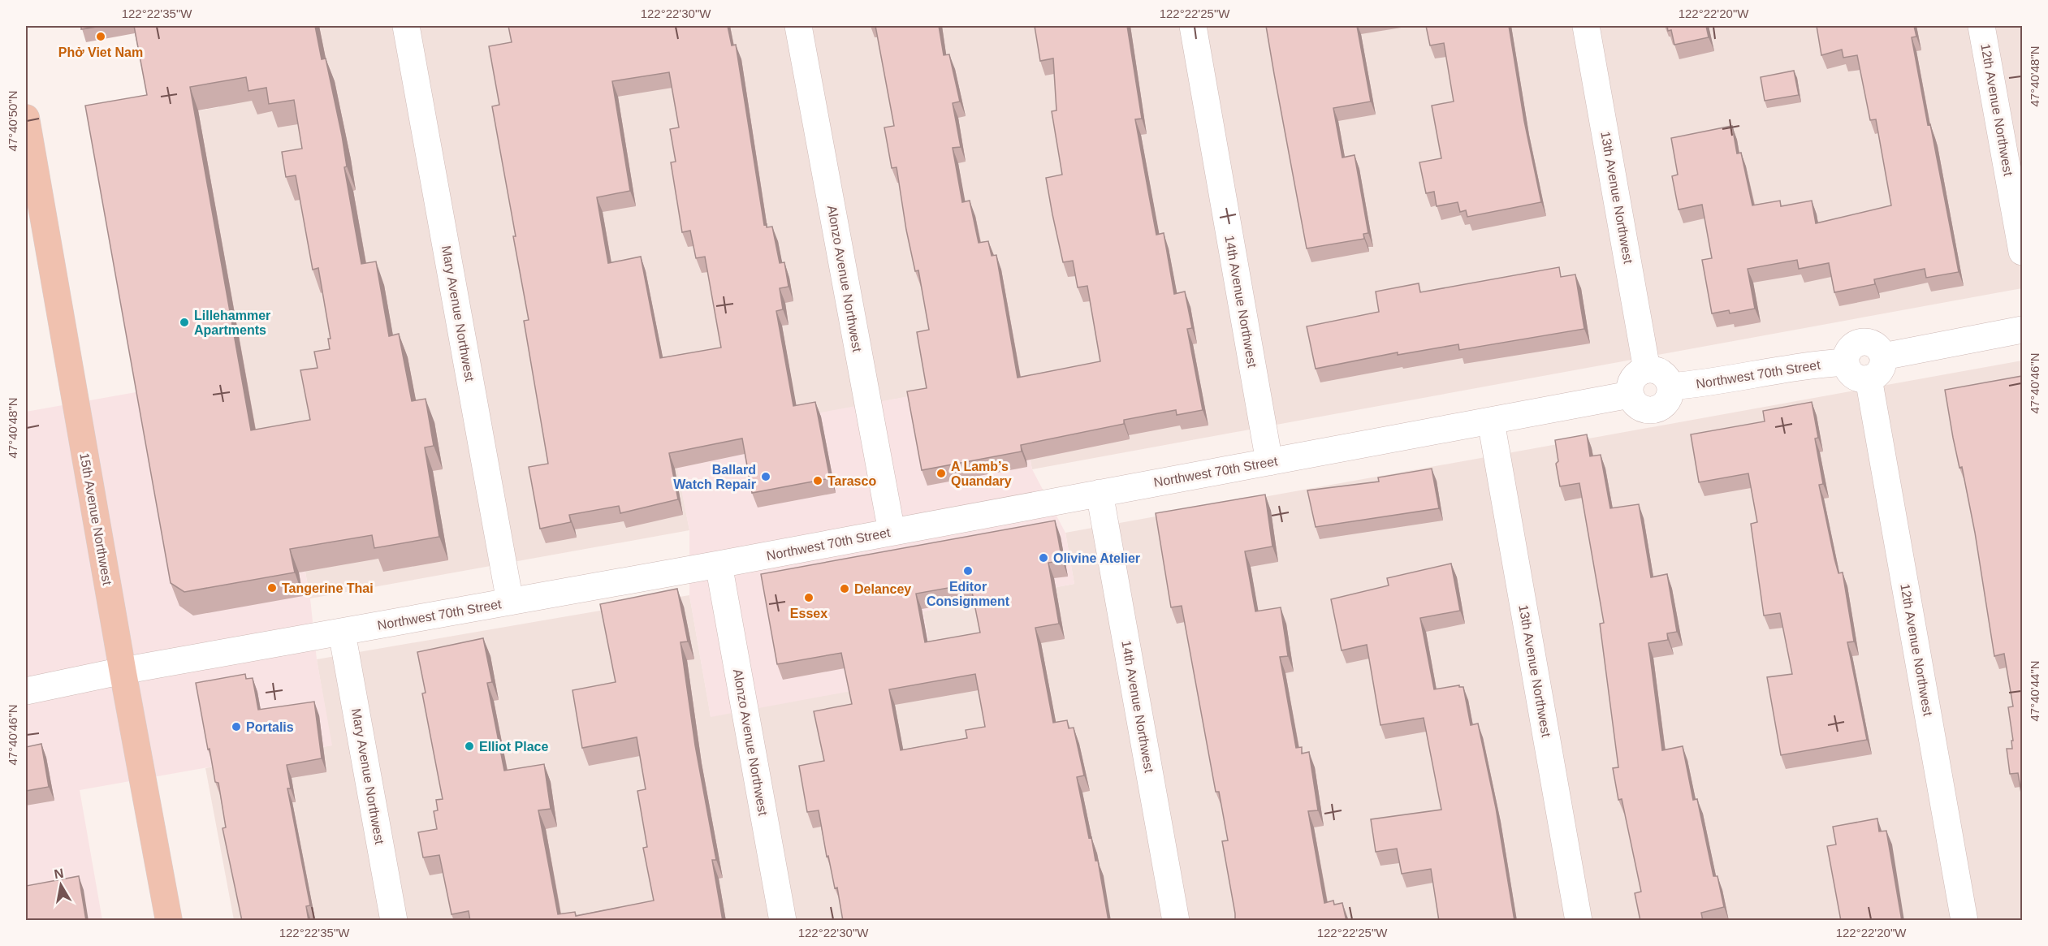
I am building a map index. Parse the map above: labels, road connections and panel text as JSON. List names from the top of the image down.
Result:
{
  "streets": {
    "main road": ["15th Avenue Northwest"],
    "street": [
      "12th Avenue Northwest",
      "13th Avenue Northwest",
      "Alonzo Avenue Northwest",
      "14th Avenue Northwest",
      "Mary Avenue Northwest",
      "Northwest 70th Street"
    ]
  },
  "crossings": [
    ["12th Avenue Northwest", "Northwest 70th Street"],
    ["13th Avenue Northwest", "Northwest 70th Street"],
    ["Alonzo Avenue Northwest", "Northwest 70th Street"],
    ["14th Avenue Northwest", "Northwest 70th Street"],
    ["Mary Avenue Northwest", "Northwest 70th Street"],
    ["Northwest 70th Street", "15th Avenue Northwest"]
  ],
  "places": [
    "Phở Viet Nam",
    "Lillehammer Apartments",
    "A Lamb’s Quandary",
    "Ballard Watch Repair",
    "Tarasco",
    "Olivine Atelier",
    "Editor Consignment",
    "Tangerine Thai",
    "Delancey",
    "Essex",
    "Portalis",
    "Elliot Place"
  ],
  "north": "top",
  "coordinates": [
    "122°22'35\"W",
    "122°22'30\"W",
    "122°22'25\"W",
    "122°22'20\"W",
    "47°40'48\"N",
    "47°40'50\"N",
    "47°40'46\"N",
    "47°40'44\"N"
  ]
}
